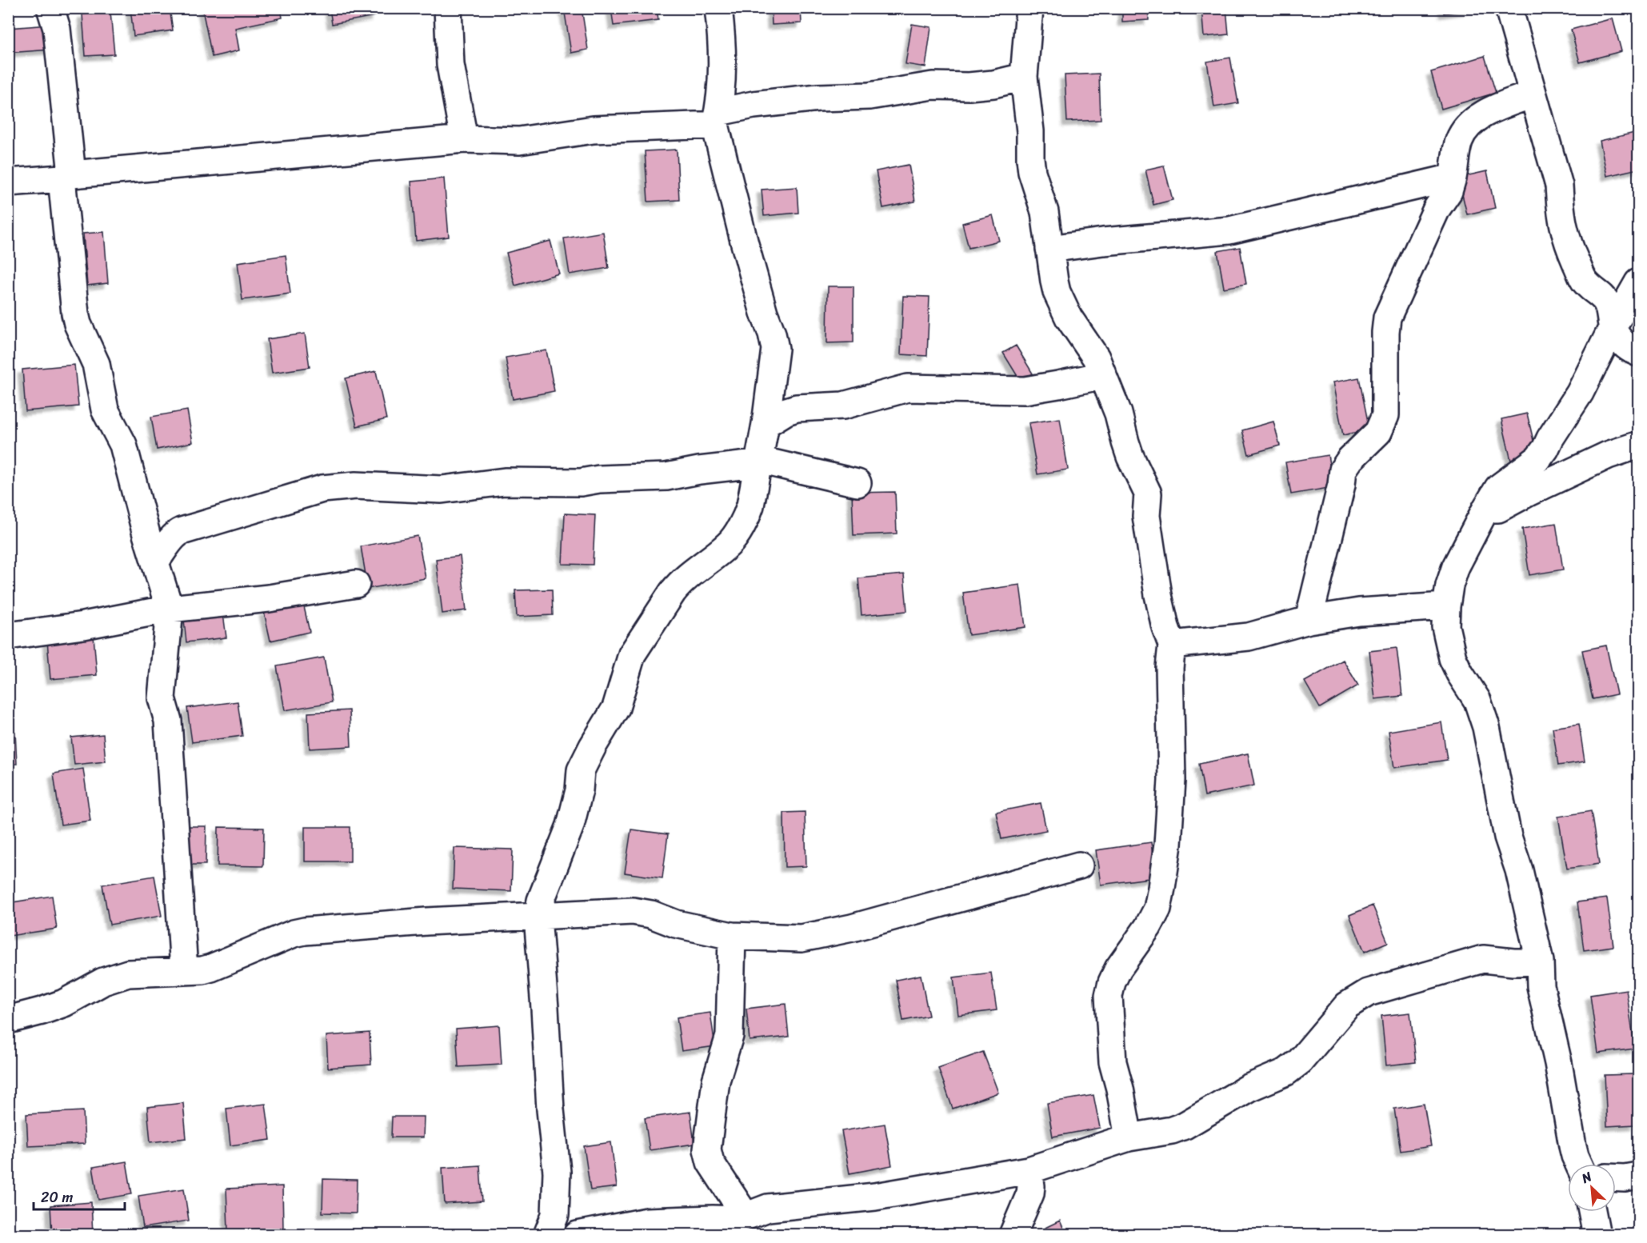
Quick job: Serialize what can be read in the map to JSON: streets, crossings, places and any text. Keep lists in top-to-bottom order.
{
  "scale_bar": "20 m",
  "north": "top left"
}
